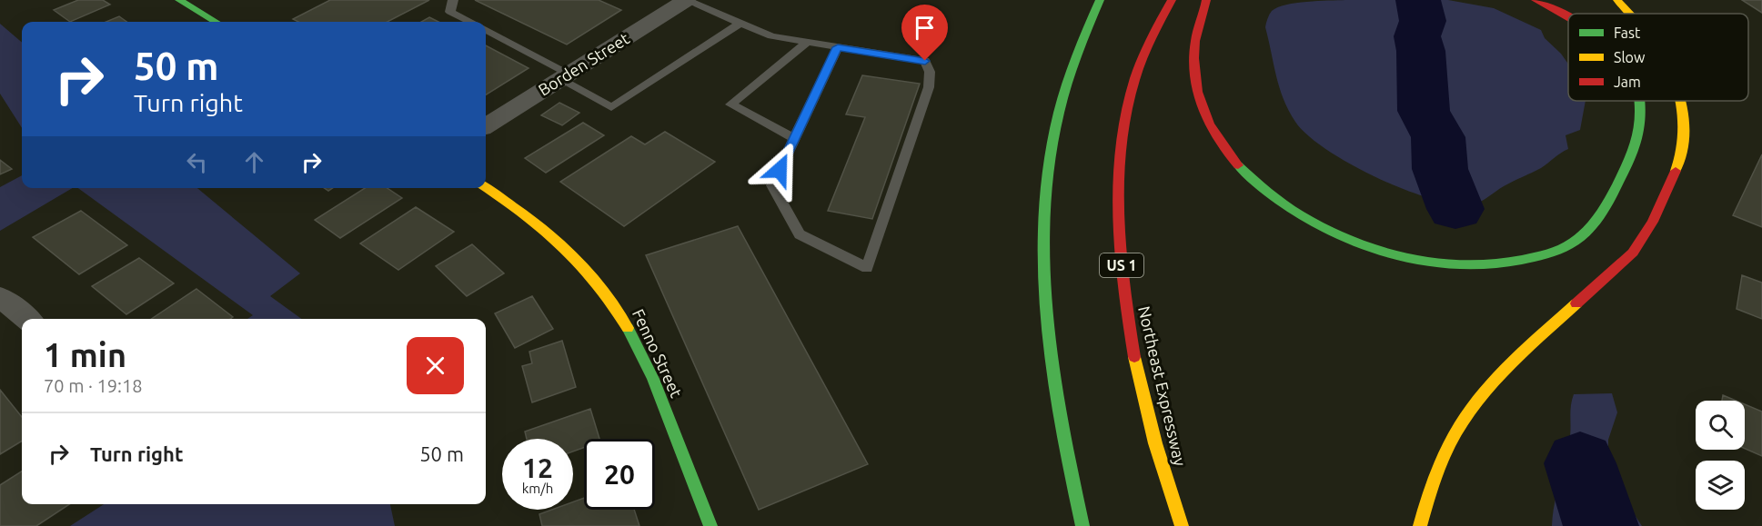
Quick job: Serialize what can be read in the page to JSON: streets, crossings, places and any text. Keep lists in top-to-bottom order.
{
  "streets": {
    "main road": ["US 1", "Fenno Street", "Northeast Expressway"],
    "street": ["Borden Street"]
  },
  "legend": ["Fast", "Slow", "Jam"],
  "page": {
    "turn": ["50 m", "Turn right"],
    "heading": ["1 min", "70 m · 19:18"],
    "list": [
      {
        "name": "Turn right",
        "value": "50 m"
      }
    ],
    "speed": "12 km/h",
    "limit": "20"
  }
}
